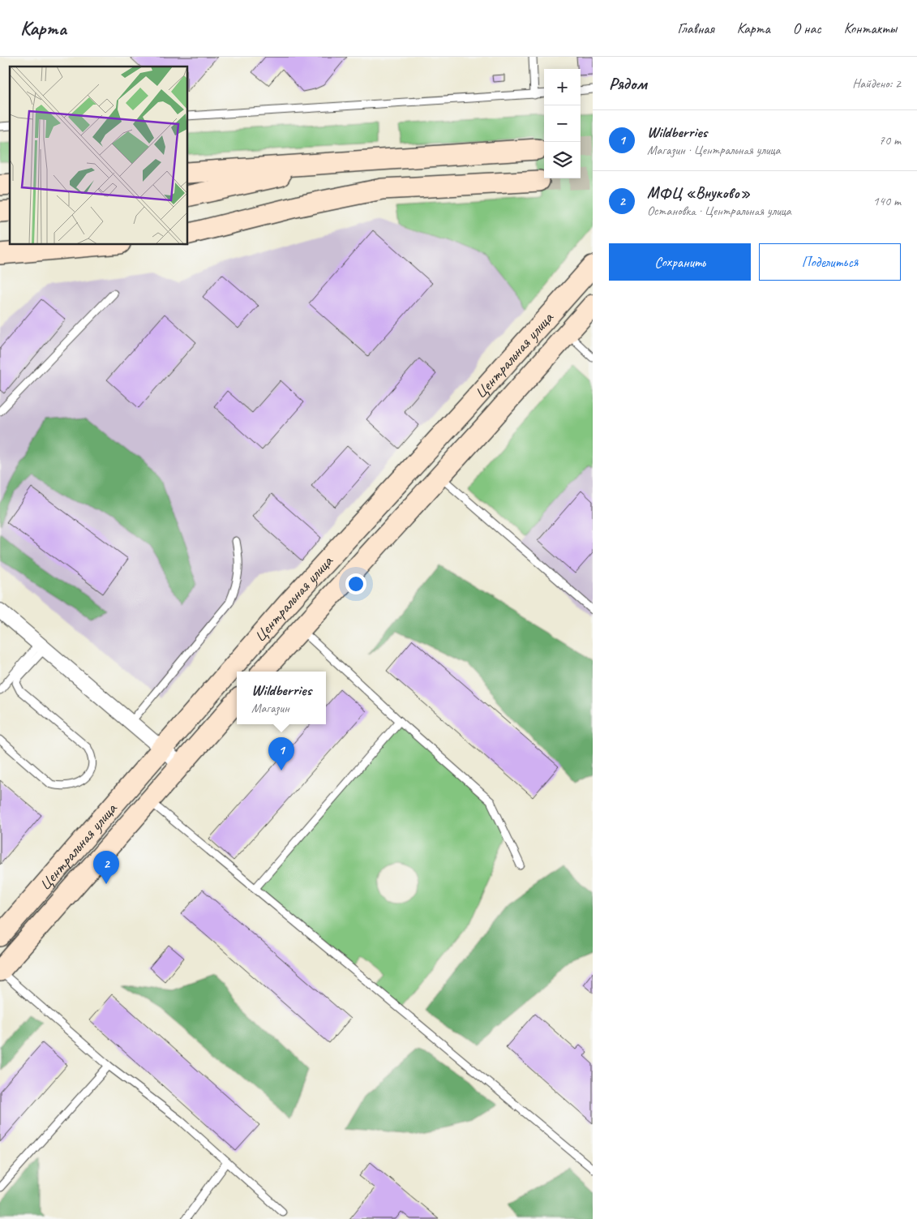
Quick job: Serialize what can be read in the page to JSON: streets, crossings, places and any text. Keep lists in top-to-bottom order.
{
  "streets": {
    "main road": ["Центральная улица"]
  },
  "page": {
    "header": "Карта",
    "nav": [
      "Главная",
      "Карта",
      "О нас",
      "Контакты"
    ],
    "heading": ["Рядом", "Найдено: 2"],
    "map_buttons": ["+", "−"],
    "list": [
      {
        "mark": "1",
        "name": "Wildberries",
        "note": "Магазин · Центральная улица",
        "value": "70 m"
      },
      {
        "mark": "2",
        "name": "МФЦ «Внуково»",
        "note": "Остановка · Центральная улица",
        "value": "140 m"
      }
    ],
    "buttons": ["Сохранить", "Поделиться"],
    "popup": ["Wildberries", "Магазин"],
    "pins": ["1", "2"]
  }
}
